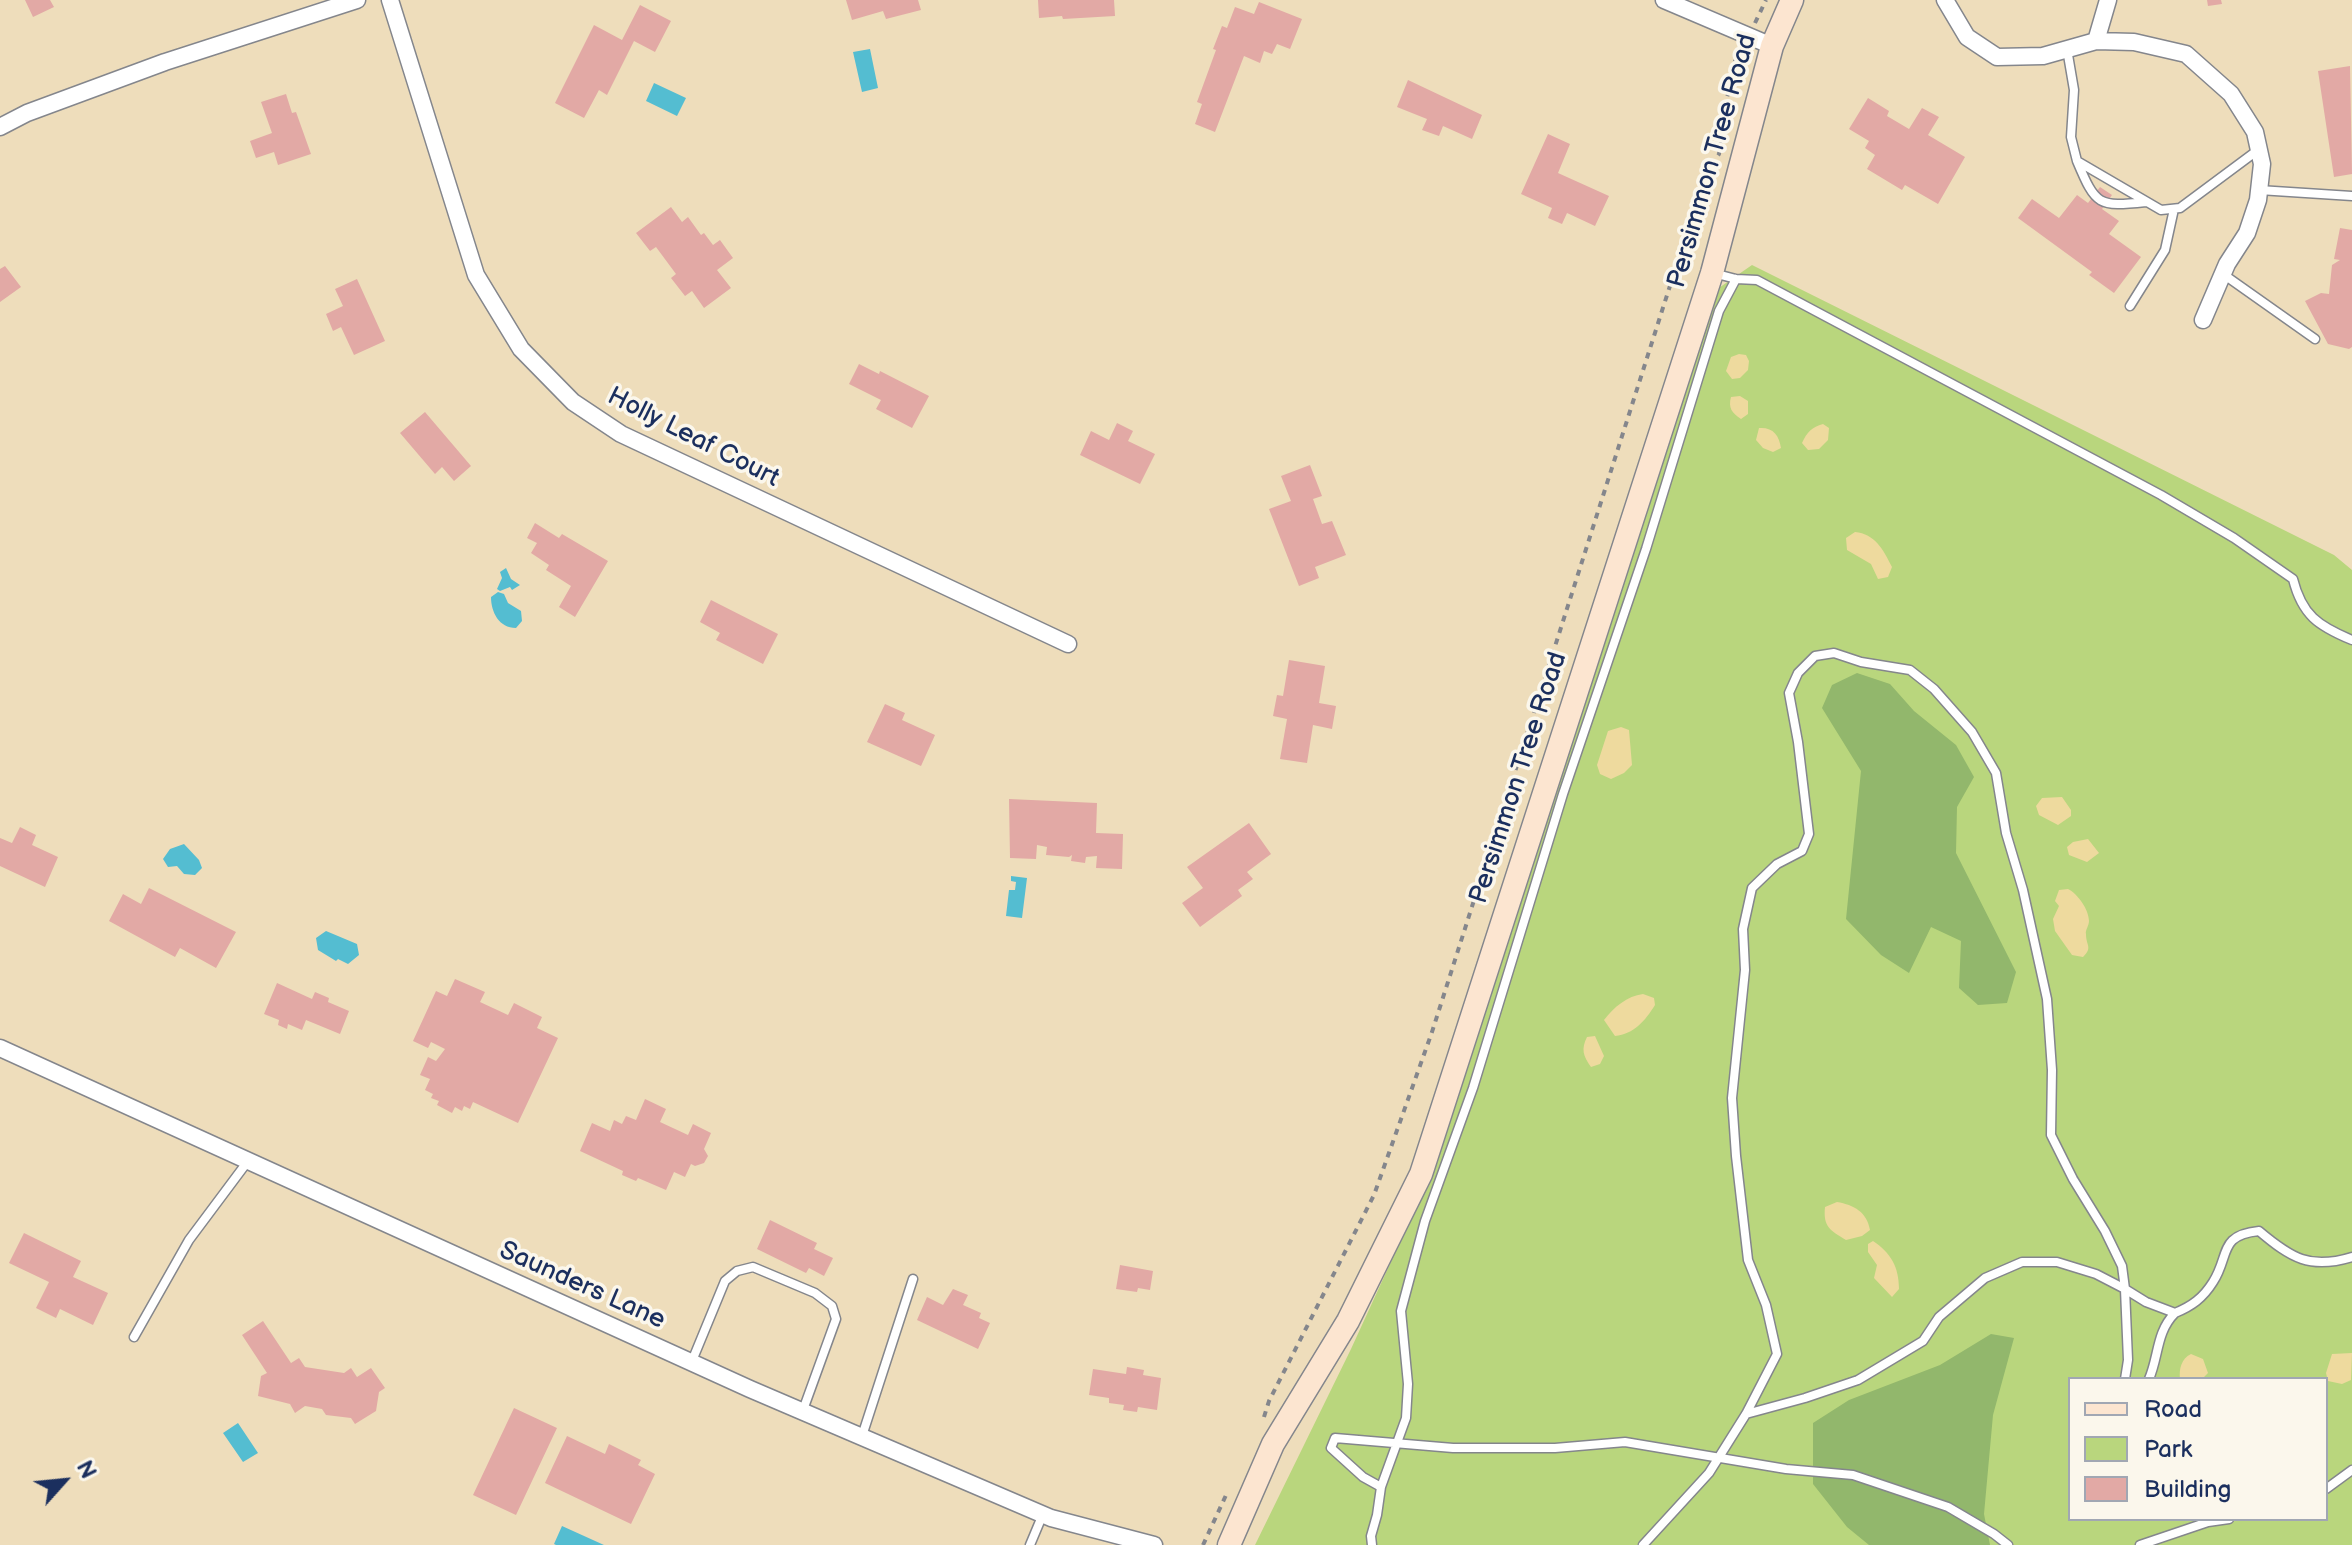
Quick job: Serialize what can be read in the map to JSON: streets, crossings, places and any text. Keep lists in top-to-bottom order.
{
  "streets": {
    "main road": ["Persimmon Tree Road"],
    "street": ["Holly Leaf Court", "Saunders Lane"]
  },
  "legend": ["Road", "Park", "Building"],
  "north": "top right"
}
